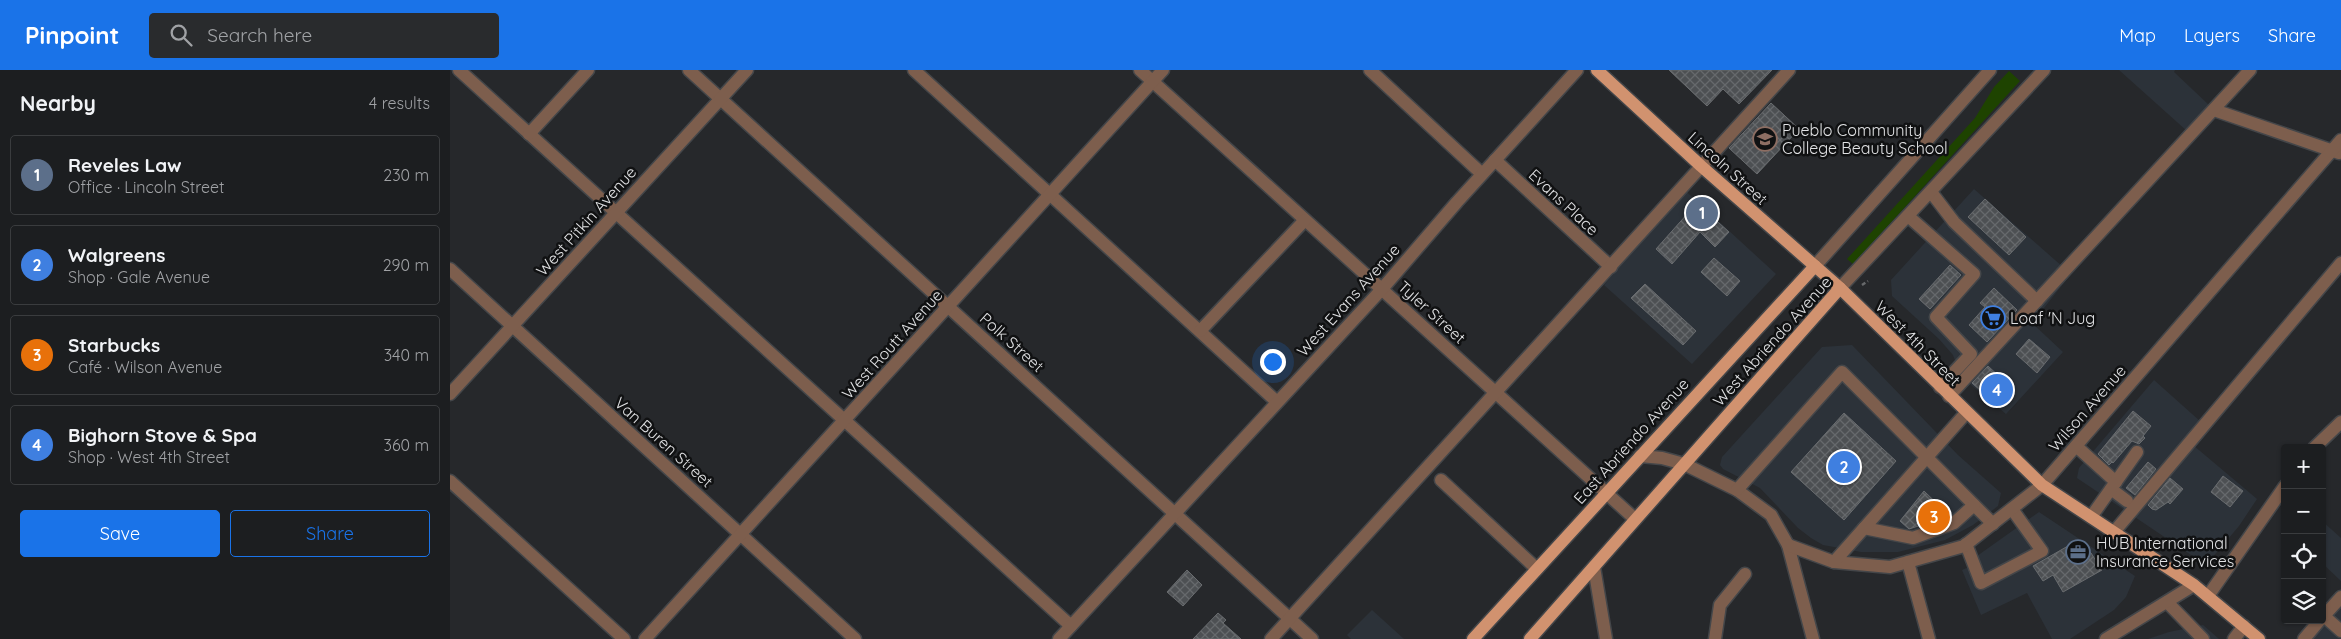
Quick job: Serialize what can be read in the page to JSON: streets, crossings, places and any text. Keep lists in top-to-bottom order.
{
  "streets": {
    "main road": [
      "Lincoln Street",
      "West Abriendo Avenue",
      "West 4th Street",
      "East Abriendo Avenue"
    ],
    "street": [
      "Evans Place",
      "West Pitkin Avenue",
      "West Evans Avenue",
      "Tyler Street",
      "Polk Street",
      "West Routt Avenue",
      "Wilson Avenue",
      "Van Buren Street"
    ]
  },
  "crossings": [
    ["Lincoln Street", "West Abriendo Avenue"],
    ["Lincoln Street", "West 4th Street"],
    ["Lincoln Street", "East Abriendo Avenue"],
    ["Evans Place", "West Evans Avenue"],
    ["West Pitkin Avenue", "Polk Street"],
    ["West Pitkin Avenue", "Van Buren Street"],
    ["West Evans Avenue", "Tyler Street"],
    ["West Evans Avenue", "Polk Street"],
    ["Tyler Street", "West Abriendo Avenue"],
    ["Tyler Street", "West Routt Avenue"],
    ["Tyler Street", "East Abriendo Avenue"],
    ["West Abriendo Avenue", "West 4th Street"],
    ["West Abriendo Avenue", "East Abriendo Avenue"],
    ["Polk Street", "West Routt Avenue"],
    ["West 4th Street", "Wilson Avenue"],
    ["West Routt Avenue", "Van Buren Street"]
  ],
  "places": {
    "school or university": ["Pueblo Community College Beauty School"],
    "supermarket": ["Loaf 'N Jug"],
    "office": ["HUB International Insurance Services"]
  },
  "page": {
    "header": "Pinpoint",
    "search": "Search here",
    "nav": ["Map", "Layers", "Share"],
    "heading": ["Nearby", "4 results"],
    "list": [
      {
        "mark": "1",
        "name": "Reveles Law",
        "note": "Office · Lincoln Street",
        "value": "230 m"
      },
      {
        "mark": "2",
        "name": "Walgreens",
        "note": "Shop · Gale Avenue",
        "value": "290 m"
      },
      {
        "mark": "3",
        "name": "Starbucks",
        "note": "Café · Wilson Avenue",
        "value": "340 m"
      },
      {
        "mark": "4",
        "name": "Bighorn Stove & Spa",
        "note": "Shop · West 4th Street",
        "value": "360 m"
      }
    ],
    "pins": [
      "1",
      "4",
      "2",
      "3"
    ],
    "map_buttons": ["+", "−"],
    "buttons": ["Save", "Share"]
  }
}
